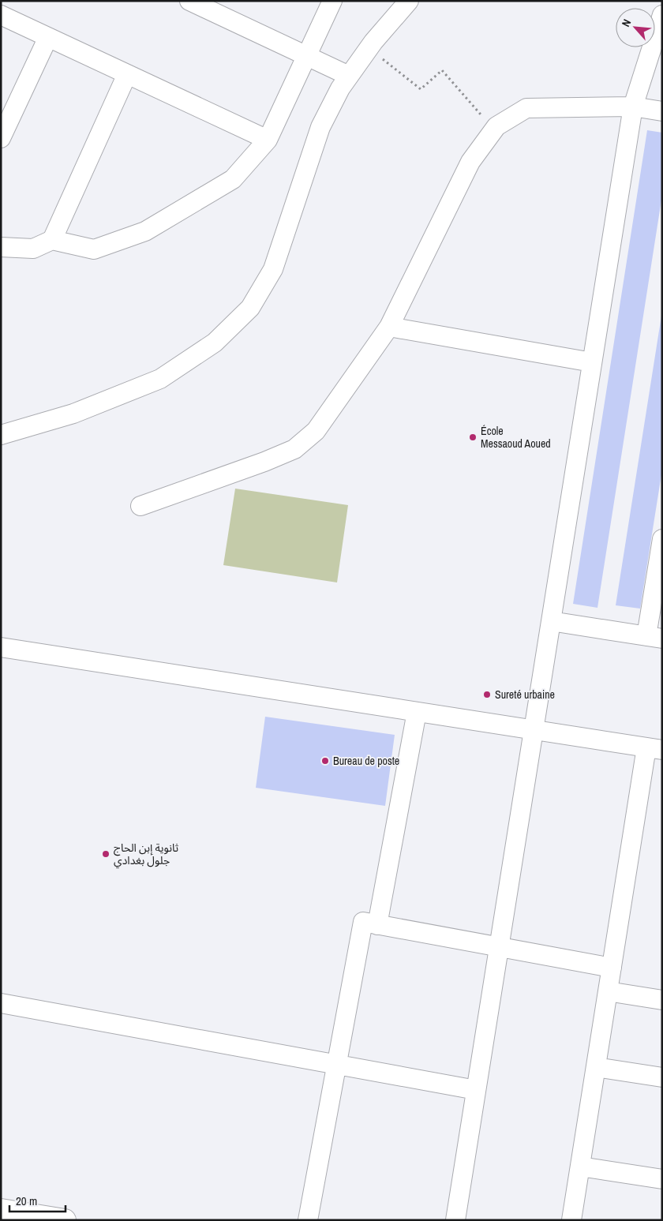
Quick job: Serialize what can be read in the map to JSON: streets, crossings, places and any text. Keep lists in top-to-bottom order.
{
  "places": [
    "École Messaoud Aoued",
    "Sureté urbaine",
    "Bureau de poste",
    "ثانوية إبن الحاج جلول بغدادي"
  ],
  "scale_bar": "20 m",
  "north": "top left"
}
